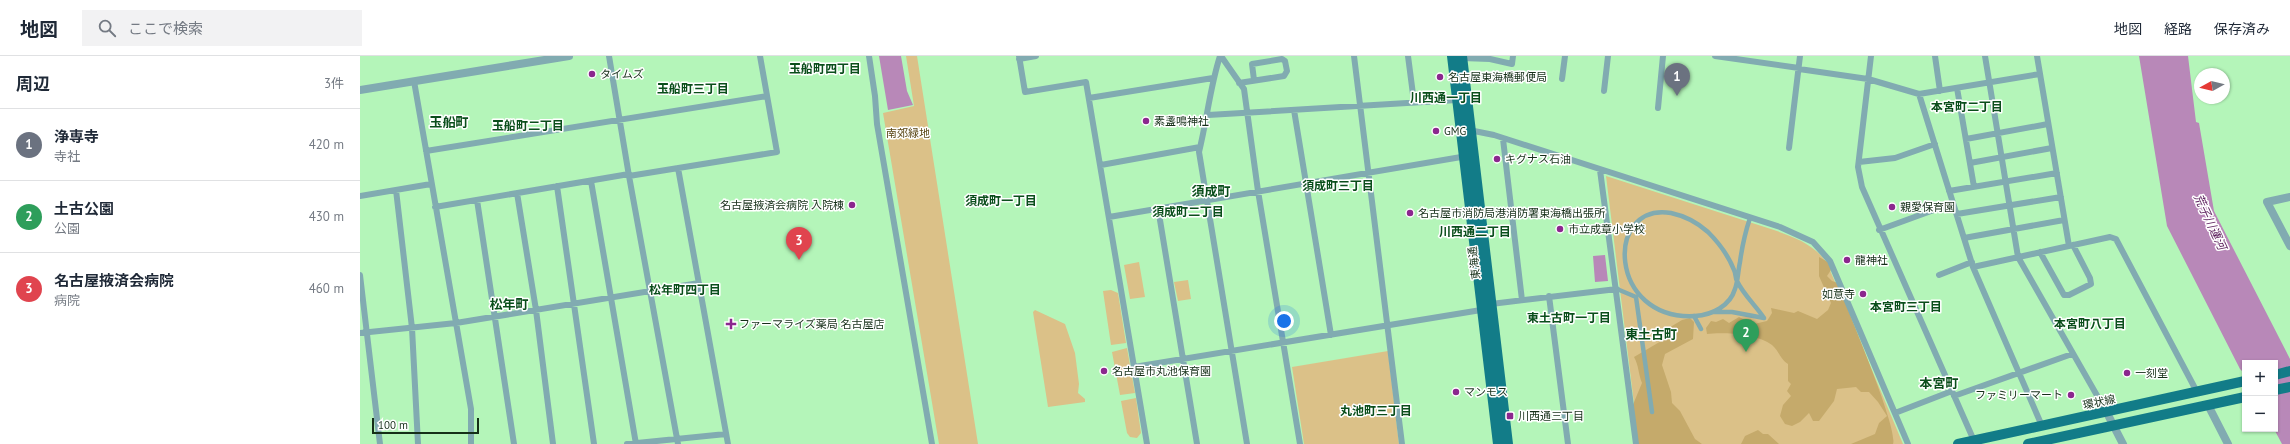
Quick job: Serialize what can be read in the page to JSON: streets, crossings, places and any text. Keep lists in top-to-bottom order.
{
  "streets": {
    "main road": ["東海通", "環状線"]
  },
  "districts": [
    "玉船町四丁目",
    "玉船町三丁目",
    "川西通一丁目",
    "本宮町二丁目",
    "玉船町",
    "玉船町二丁目",
    "須成町三丁目",
    "須成町",
    "須成町一丁目",
    "須成町二丁目",
    "川西通二丁目",
    "松年町四丁目",
    "松年町",
    "本宮町三丁目",
    "東土古町一丁目",
    "本宮町八丁目",
    "東土古町",
    "本宮町",
    "丸池町三丁目"
  ],
  "water": ["荒子川運河"],
  "parks": ["南郊緑地"],
  "places": {
    "other": [
      "タイムズ",
      "名古屋東海橋郵便局",
      "素盞鳴神社",
      "GMG",
      "キグナス石油",
      "名古屋掖済会病院 入院棟",
      "親愛保育園",
      "名古屋市消防局港消防署東海橋出張所",
      "市立成章小学校",
      "龍神社",
      "如意寺",
      "名古屋市丸池保育園",
      "一刻堂",
      "マンモス",
      "ファミリーマート"
    ],
    "health": ["ファーマライズ薬局 名古屋店"],
    "transit": ["川西通三丁目"]
  },
  "scale_bar": "100 m",
  "north": "left",
  "page": {
    "header": "地図",
    "search": "ここで検索",
    "nav": ["地図", "経路", "保存済み"],
    "heading": ["周辺", "3件"],
    "pins": ["1", "3", "2"],
    "list": [
      {
        "mark": "1",
        "name": "浄専寺",
        "note": "寺社",
        "value": "420 m"
      },
      {
        "mark": "2",
        "name": "土古公園",
        "note": "公園",
        "value": "430 m"
      },
      {
        "mark": "3",
        "name": "名古屋掖済会病院",
        "note": "病院",
        "value": "460 m"
      }
    ],
    "map_buttons": ["+", "−"],
    "scale": "100 m"
  }
}
